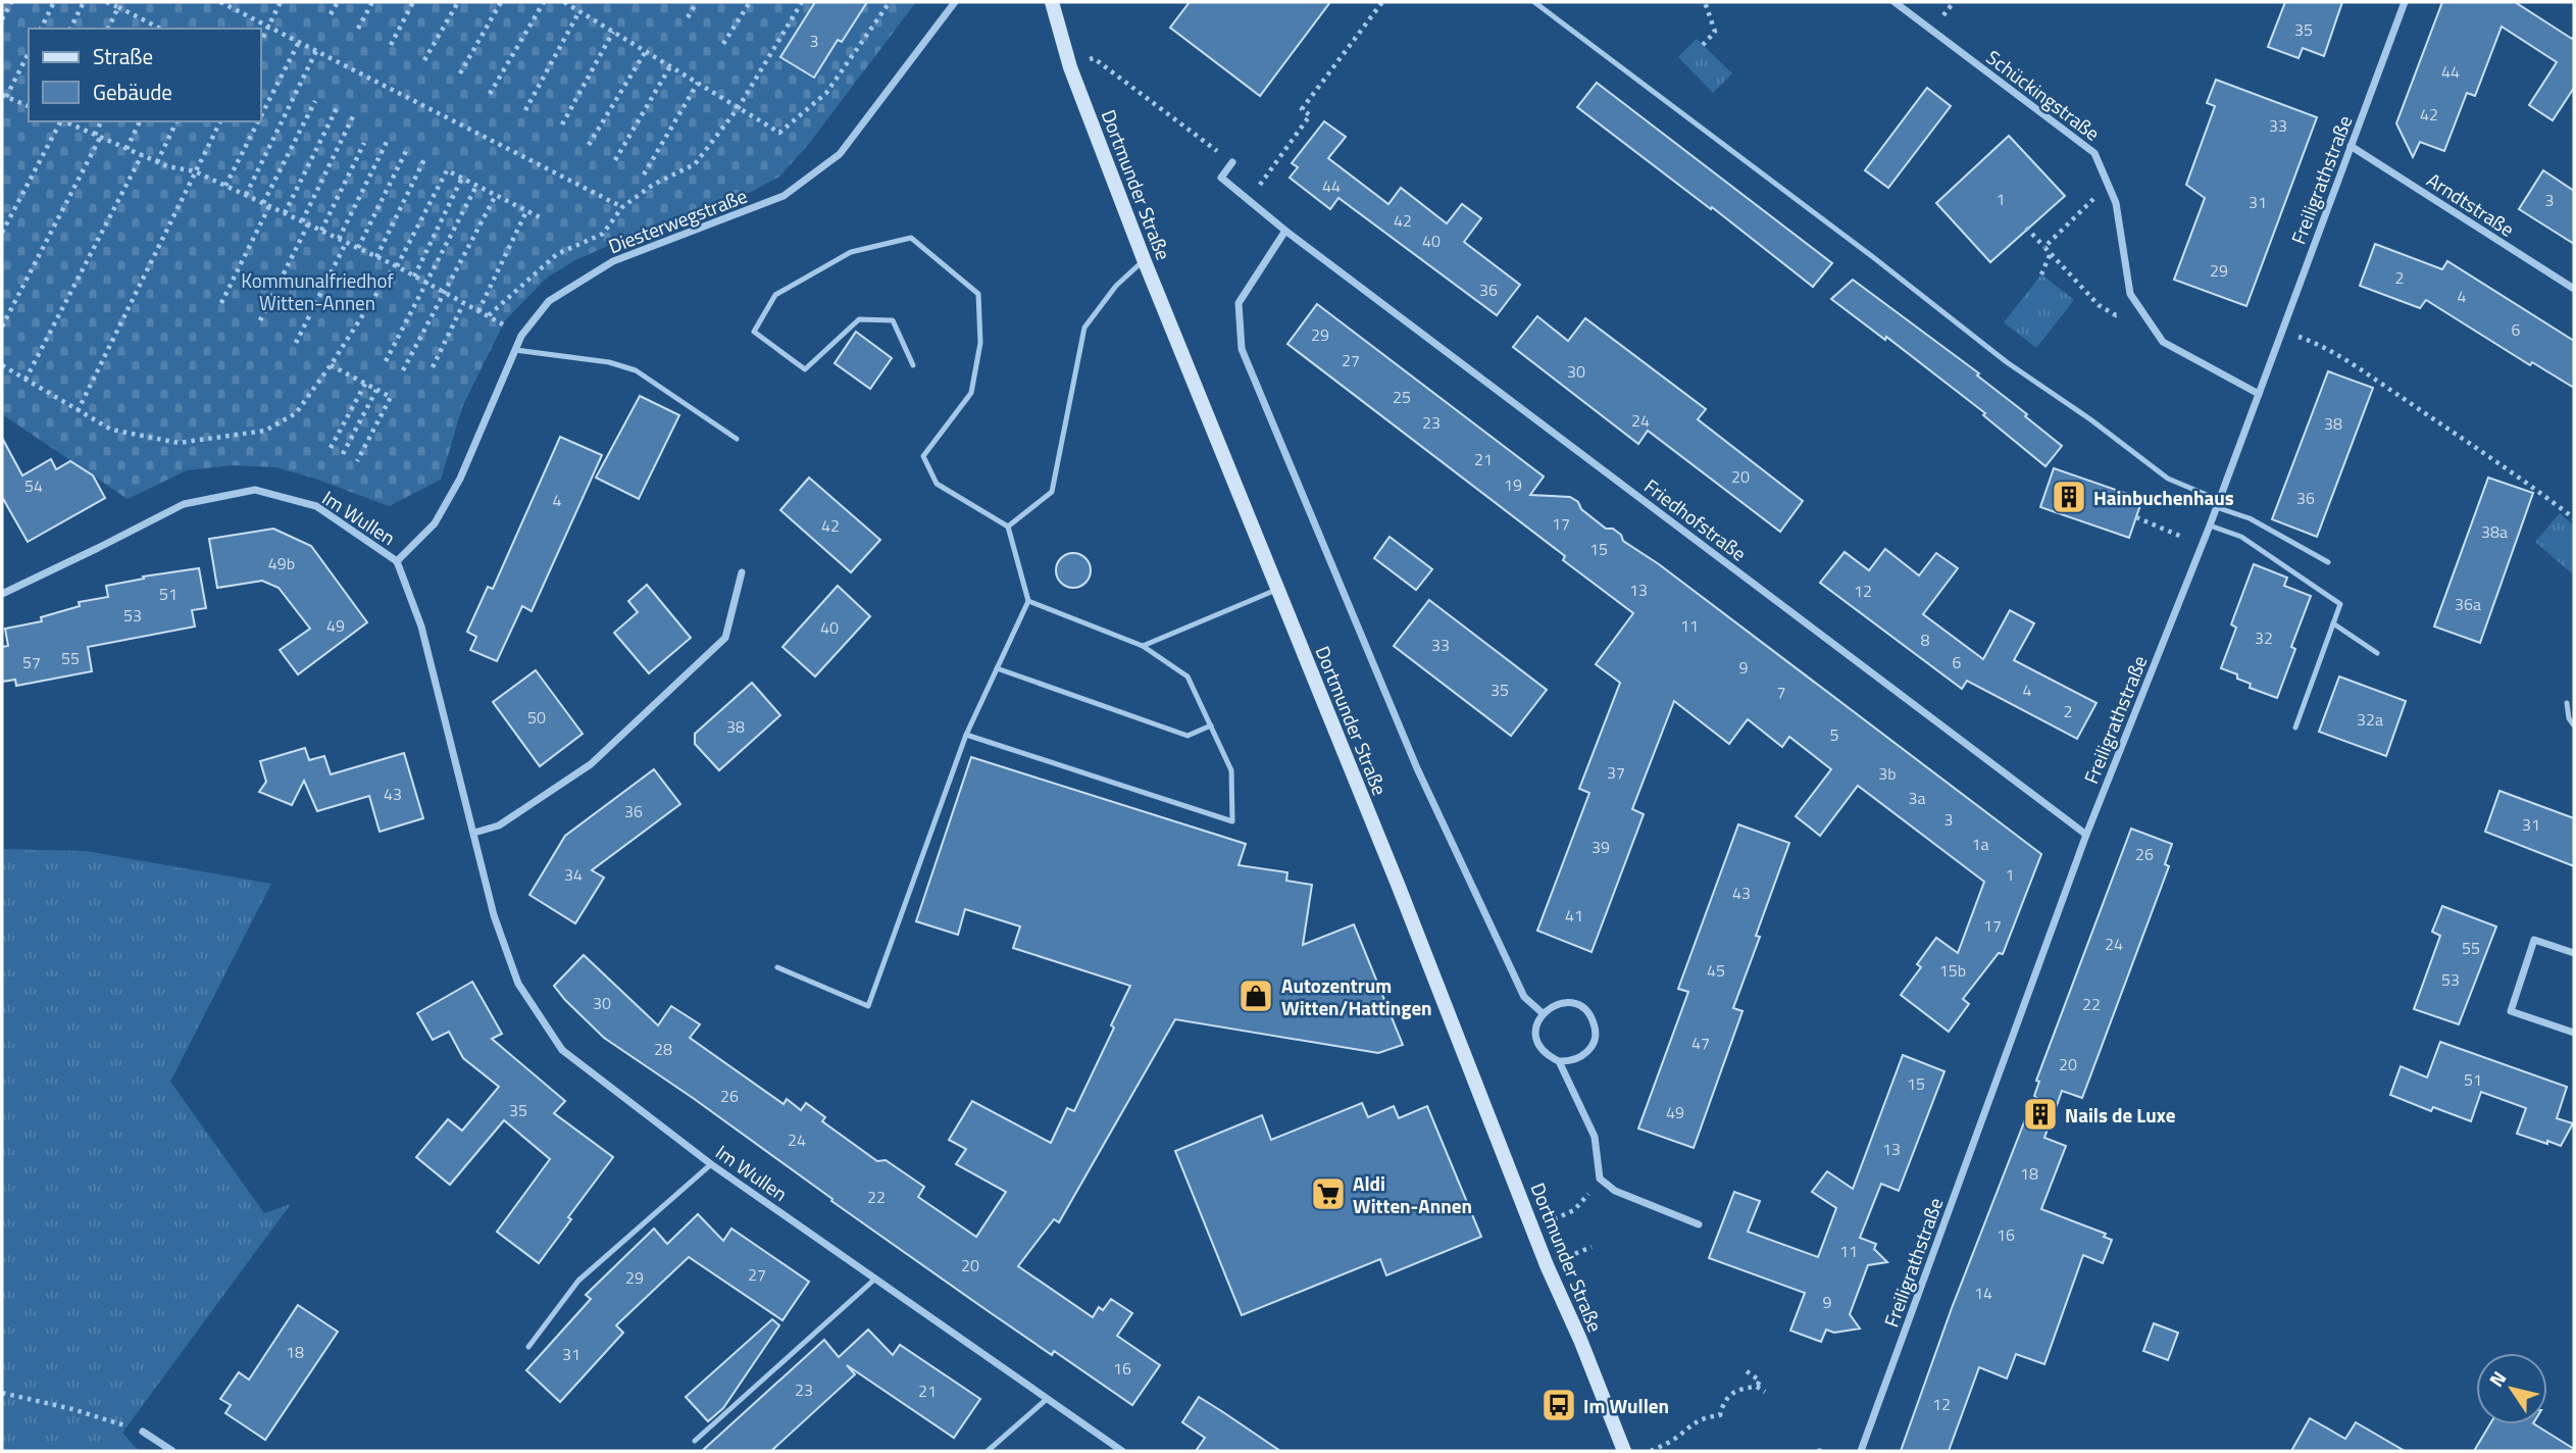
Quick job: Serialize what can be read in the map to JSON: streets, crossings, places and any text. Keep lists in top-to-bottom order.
{
  "streets": {
    "main road": ["Dortmunder Straße"],
    "street": [
      "Schückingstraße",
      "Freiligrathstraße",
      "Arndtstraße",
      "Diesterwegstraße",
      "Im Wullen",
      "Friedhofstraße"
    ]
  },
  "crossings": [
    ["Schückingstraße", "Freiligrathstraße"],
    ["Freiligrathstraße", "Arndtstraße"],
    ["Freiligrathstraße", "Friedhofstraße"],
    ["Diesterwegstraße", "Im Wullen"]
  ],
  "parks": ["Kommunalfriedhof Witten-Annen"],
  "places": {
    "building": ["Hainbuchenhaus", "Nails de Luxe"],
    "shop": ["Autozentrum Witten/Hattingen"],
    "supermarket": ["Aldi Witten-Annen"],
    "bus stop": ["Im Wullen"]
  },
  "house_numbers": [
    "35",
    "3",
    "44",
    "42",
    "33",
    "44",
    "1",
    "3",
    "31",
    "42",
    "40",
    "29",
    "2",
    "36",
    "4",
    "6",
    "29",
    "27",
    "30",
    "25",
    "24",
    "23",
    "38",
    "21",
    "20",
    "19",
    "54",
    "36",
    "4",
    "17",
    "42",
    "38a",
    "15",
    "49b",
    "13",
    "12",
    "51",
    "36a",
    "53",
    "49",
    "11",
    "40",
    "32",
    "8",
    "33",
    "55",
    "57",
    "6",
    "9",
    "35",
    "4",
    "7",
    "2",
    "50",
    "32a",
    "38",
    "5",
    "37",
    "3b",
    "43",
    "3a",
    "36",
    "3",
    "31",
    "1a",
    "39",
    "26",
    "34",
    "1",
    "43",
    "41",
    "17",
    "24",
    "55",
    "45",
    "15b",
    "53",
    "30",
    "22",
    "47",
    "28",
    "20",
    "51",
    "15",
    "26",
    "35",
    "49",
    "24",
    "13",
    "18",
    "22",
    "16",
    "11",
    "20",
    "27",
    "29",
    "14",
    "9",
    "18",
    "31",
    "16",
    "23",
    "21",
    "12"
  ],
  "legend": ["Straße", "Gebäude"],
  "north": "top left"
}
